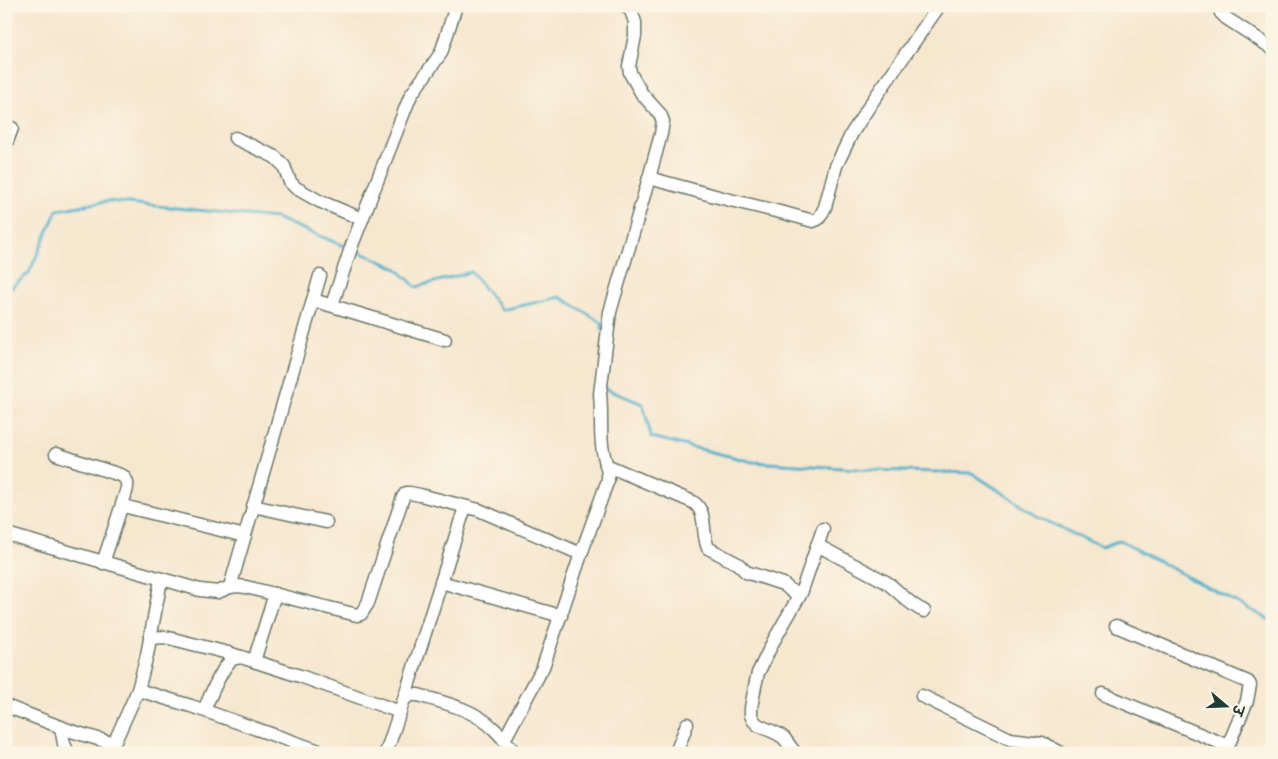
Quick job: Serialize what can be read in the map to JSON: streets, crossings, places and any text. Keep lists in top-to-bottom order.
{
  "north": "right"
}
